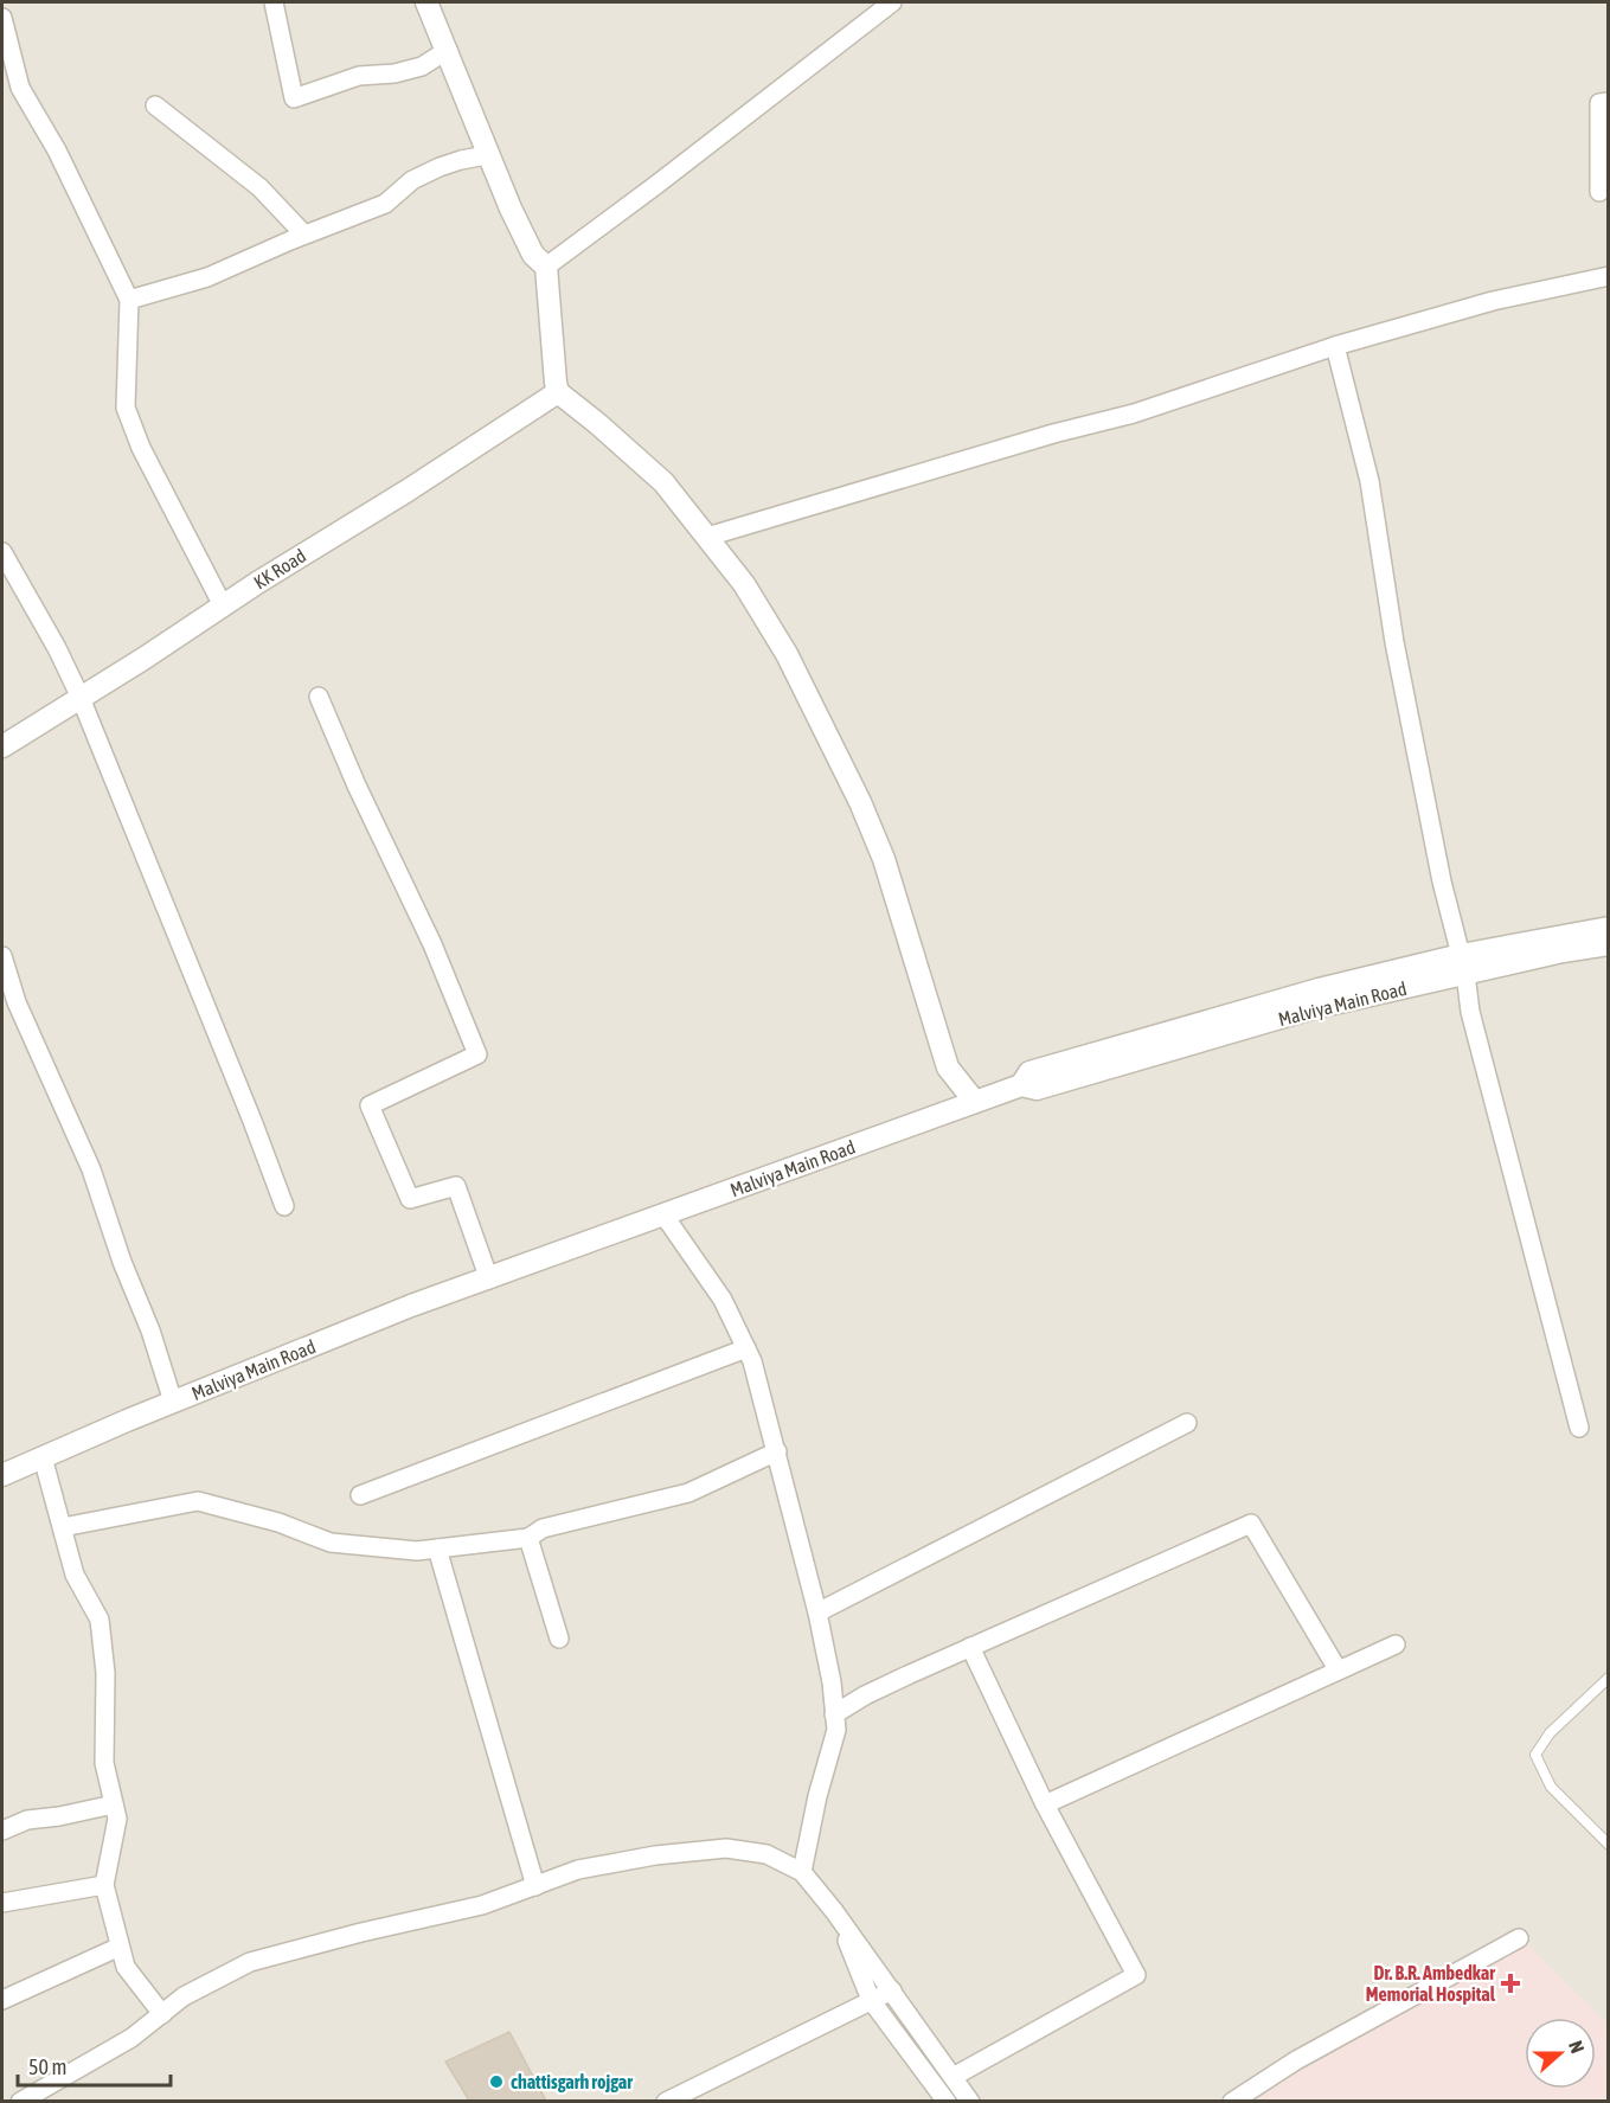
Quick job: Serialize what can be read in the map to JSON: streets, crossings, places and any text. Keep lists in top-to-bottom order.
{
  "streets": {
    "street": ["KK Road", "Malviya Main Road"]
  },
  "places": {
    "health": ["Dr. B.R. Ambedkar Memorial Hospital"],
    "other": ["chattisgarh rojgar"]
  },
  "scale_bar": "50 m",
  "north": "right"
}
